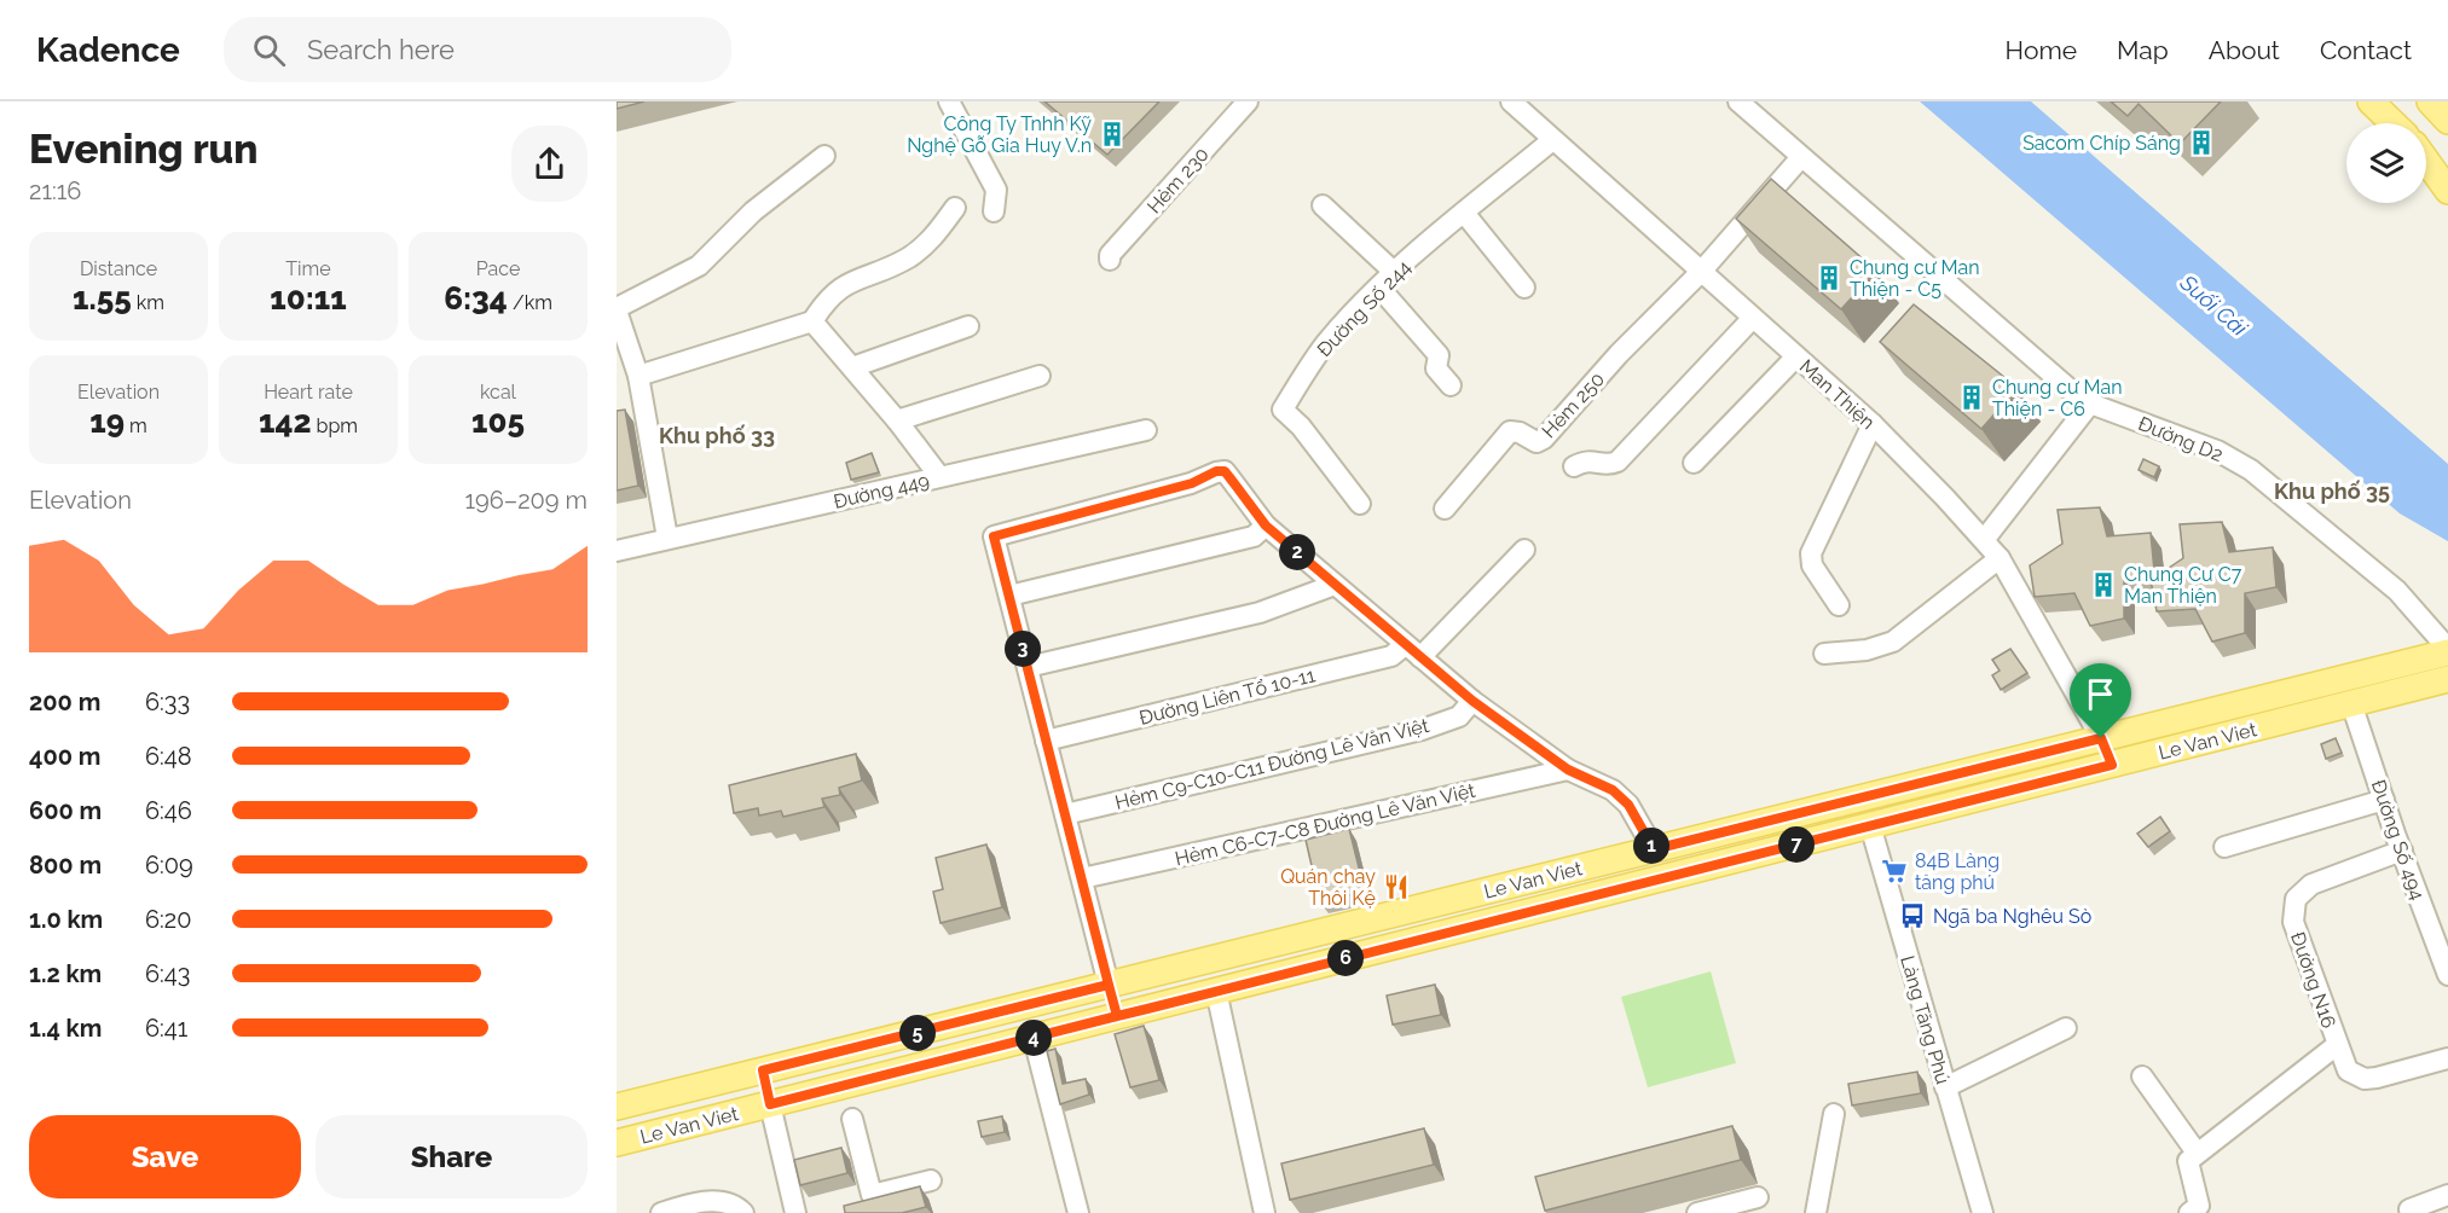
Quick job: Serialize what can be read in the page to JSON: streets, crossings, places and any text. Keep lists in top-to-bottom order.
{
  "streets": {
    "main road": ["Le Van Viet"],
    "street": [
      "Hẻm 230",
      "Đường Số 244",
      "Man Thiện",
      "Hẻm 250",
      "Đường D2",
      "Đường 449",
      "Đường Liên Tổ 10-11",
      "Hẻm C9-C10-C11 Đường Lê Văn Việt",
      "Hẻm C6-C7-C8 Đường Lê Văn Việt",
      "Đường Số 494",
      "Đường N16",
      "Làng Tăng Phú"
    ]
  },
  "crossings": [
    ["Đường Số 244", "Man Thiện"],
    ["Man Thiện", "Hẻm 250"],
    ["Man Thiện", "Le Van Viet"],
    ["Đường D2", "Le Van Viet"],
    ["Le Van Viet", "Đường Số 494"],
    ["Le Van Viet", "Làng Tăng Phú"],
    ["Đường Số 494", "Đường N16"]
  ],
  "districts": ["Khu phố 33", "Khu phố 35"],
  "water": ["Suối Cái"],
  "places": {
    "building": [
      "Công Ty Tnhh Kỹ Nghệ Gỗ Gia Huy V.n",
      "Sacom Chíp Sáng",
      "Chung cư Man Thiện - C5",
      "Chung cư Man Thiện - C6",
      "Chung Cư C7 Man Thiện"
    ],
    "supermarket": ["84B Làng tăng phú"],
    "restaurant": ["Quán chay Thôi Kệ"],
    "bus stop": ["Ngã ba Nghêu Sò"]
  },
  "page": {
    "header": "Kadence",
    "search": "Search here",
    "nav": [
      "Home",
      "Map",
      "About",
      "Contact"
    ],
    "heading": ["Evening run", "21:16"],
    "stats": [
      ["Distance", "1.55 km"],
      ["Time", "10:11"],
      ["Pace", "6:34 /km"],
      ["Elevation", "19 m"],
      ["Heart rate", "142 bpm"],
      ["kcal", "105"]
    ],
    "chart": ["Elevation", "196–209 m"],
    "pins": [
      "2",
      "3",
      "7",
      "1",
      "6",
      "5",
      "4"
    ],
    "list": [
      {
        "name": "200 m",
        "note": "6:33"
      },
      {
        "name": "400 m",
        "note": "6:48"
      },
      {
        "name": "600 m",
        "note": "6:46"
      },
      {
        "name": "800 m",
        "note": "6:09"
      },
      {
        "name": "1.0 km",
        "note": "6:20"
      },
      {
        "name": "1.2 km",
        "note": "6:43"
      },
      {
        "name": "1.4 km",
        "note": "6:41"
      }
    ],
    "buttons": ["Save", "Share"]
  }
}
